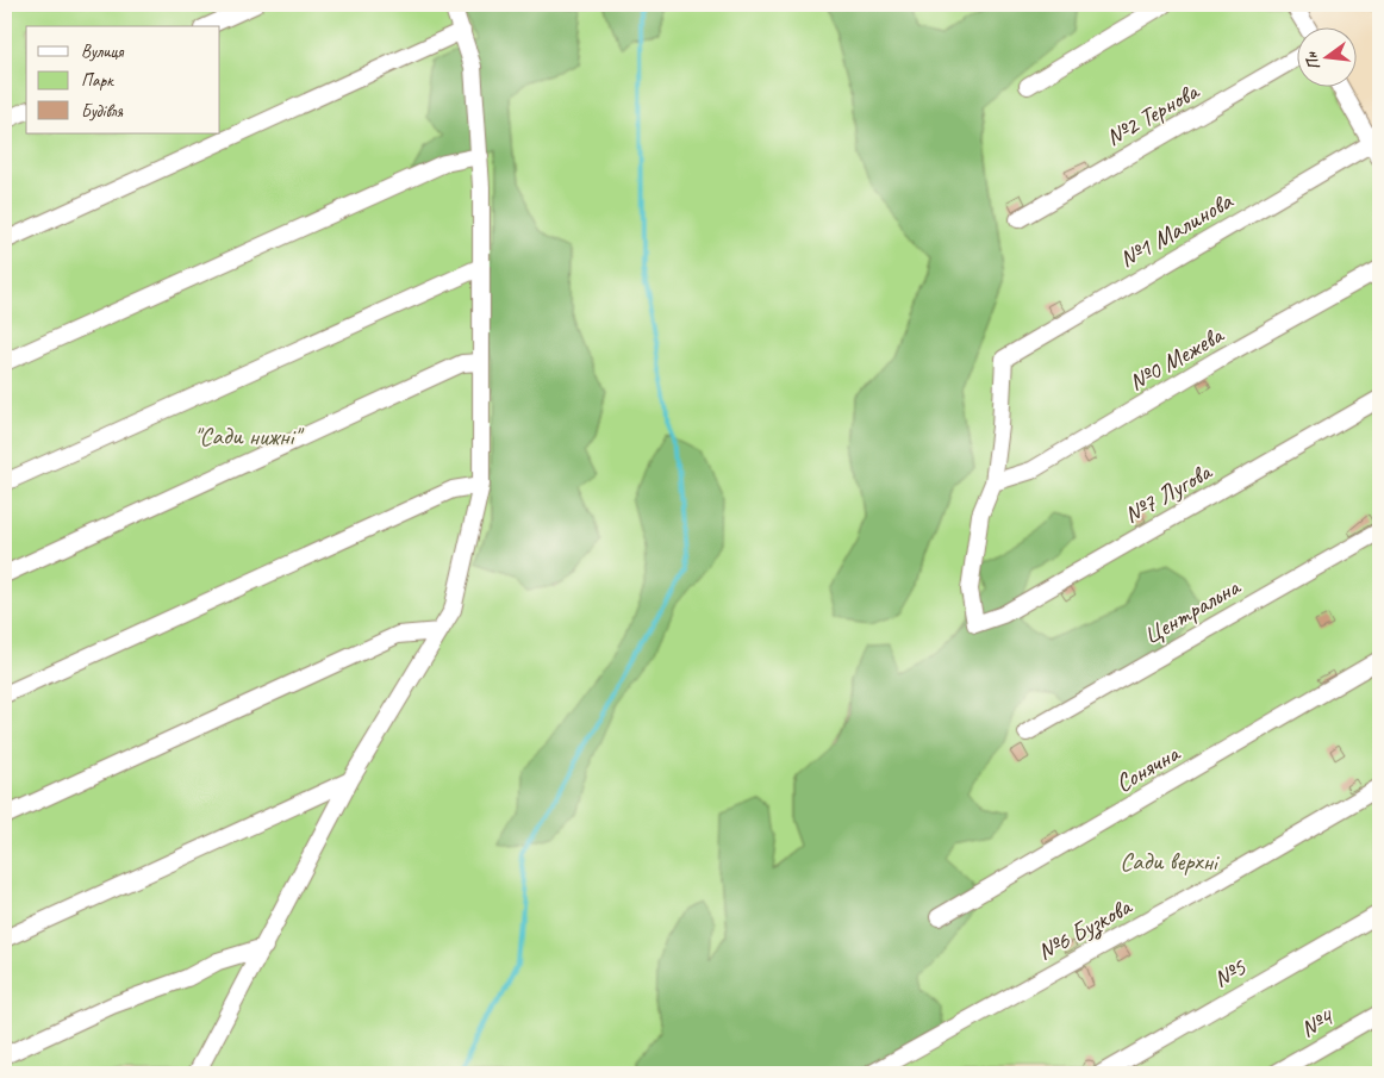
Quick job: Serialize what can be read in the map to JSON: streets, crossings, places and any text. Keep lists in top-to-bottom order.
{
  "streets": {
    "street": [
      "№2 Тернова",
      "№1 Малинова",
      "№0 Межева",
      "№7 Лугова",
      "Центральна",
      "Сонячна",
      "№6 Бузкова",
      "№5",
      "№4"
    ]
  },
  "crossings": [
    ["№1 Малинова", "№0 Межева"],
    ["№1 Малинова", "№7 Лугова"],
    ["№0 Межева", "№7 Лугова"]
  ],
  "parks": ["\"Сади нижні\"", "Сади верхні"],
  "legend": ["Вулиця", "Парк", "Будівля"],
  "north": "left"
}
